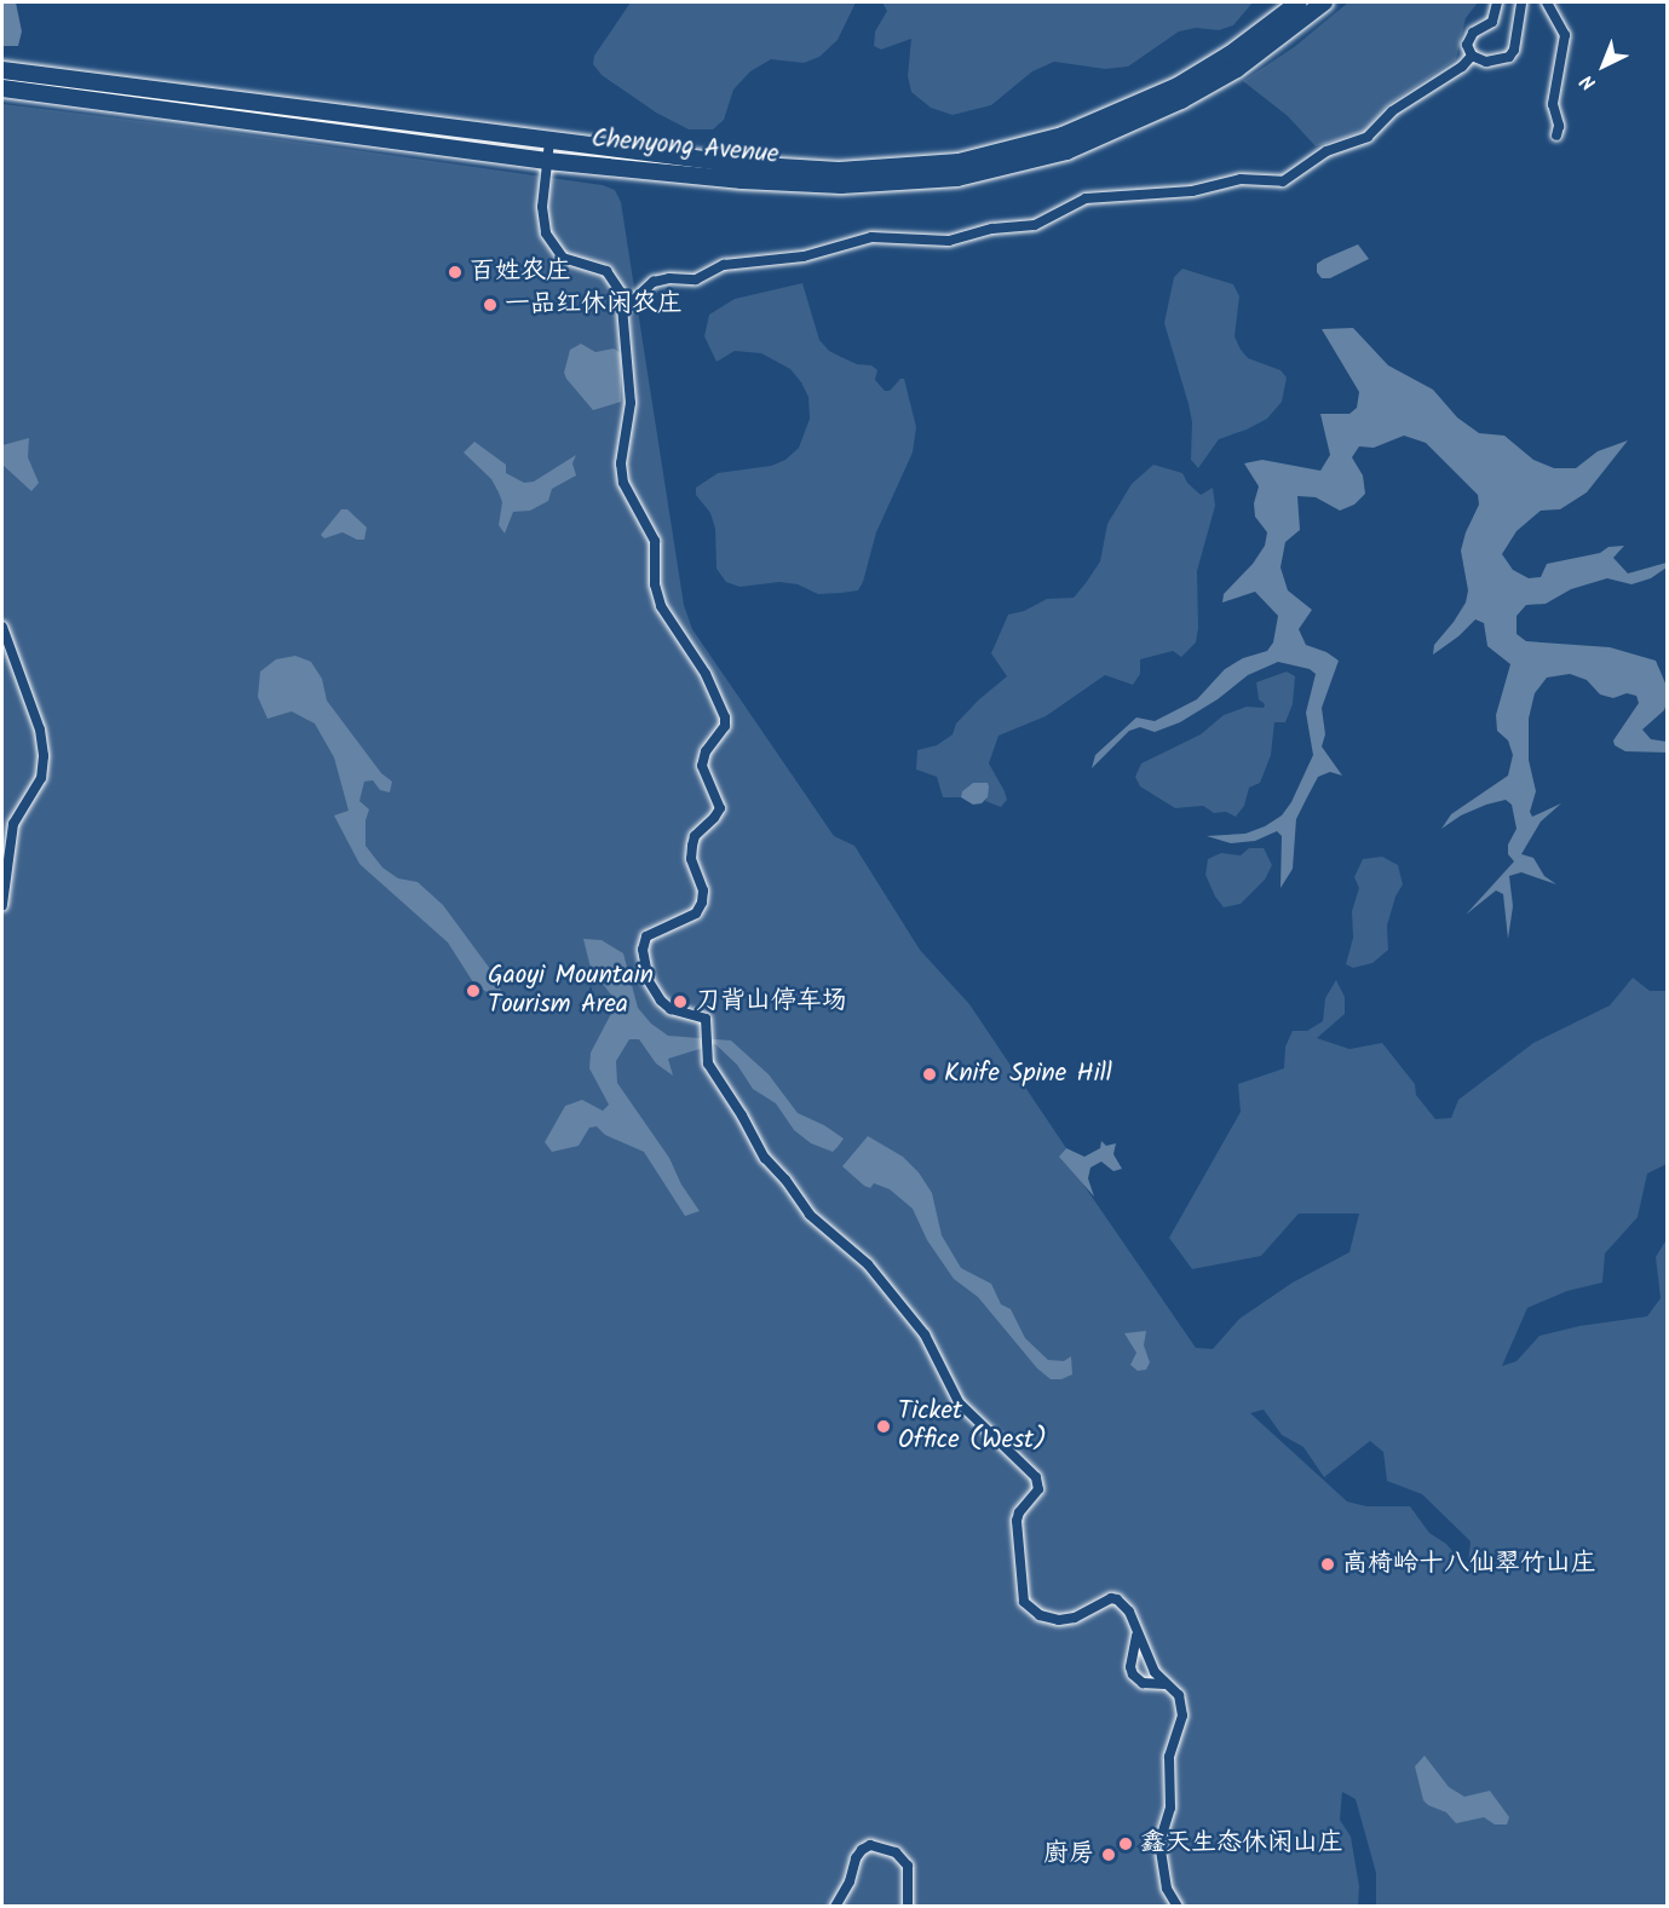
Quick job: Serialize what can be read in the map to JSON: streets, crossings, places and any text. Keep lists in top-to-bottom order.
{
  "streets": {
    "highway": ["Chenyong Avenue"]
  },
  "places": [
    "百姓农庄",
    "一品红休闲农庄",
    "Gaoyi Mountain Tourism Area",
    "刀背山停车场",
    "Knife Spine Hill",
    "Ticket Office (West)",
    "高椅岭十八仙翠竹山庄",
    "鑫天生态休闲山庄",
    "廚房"
  ],
  "north": "bottom left"
}
